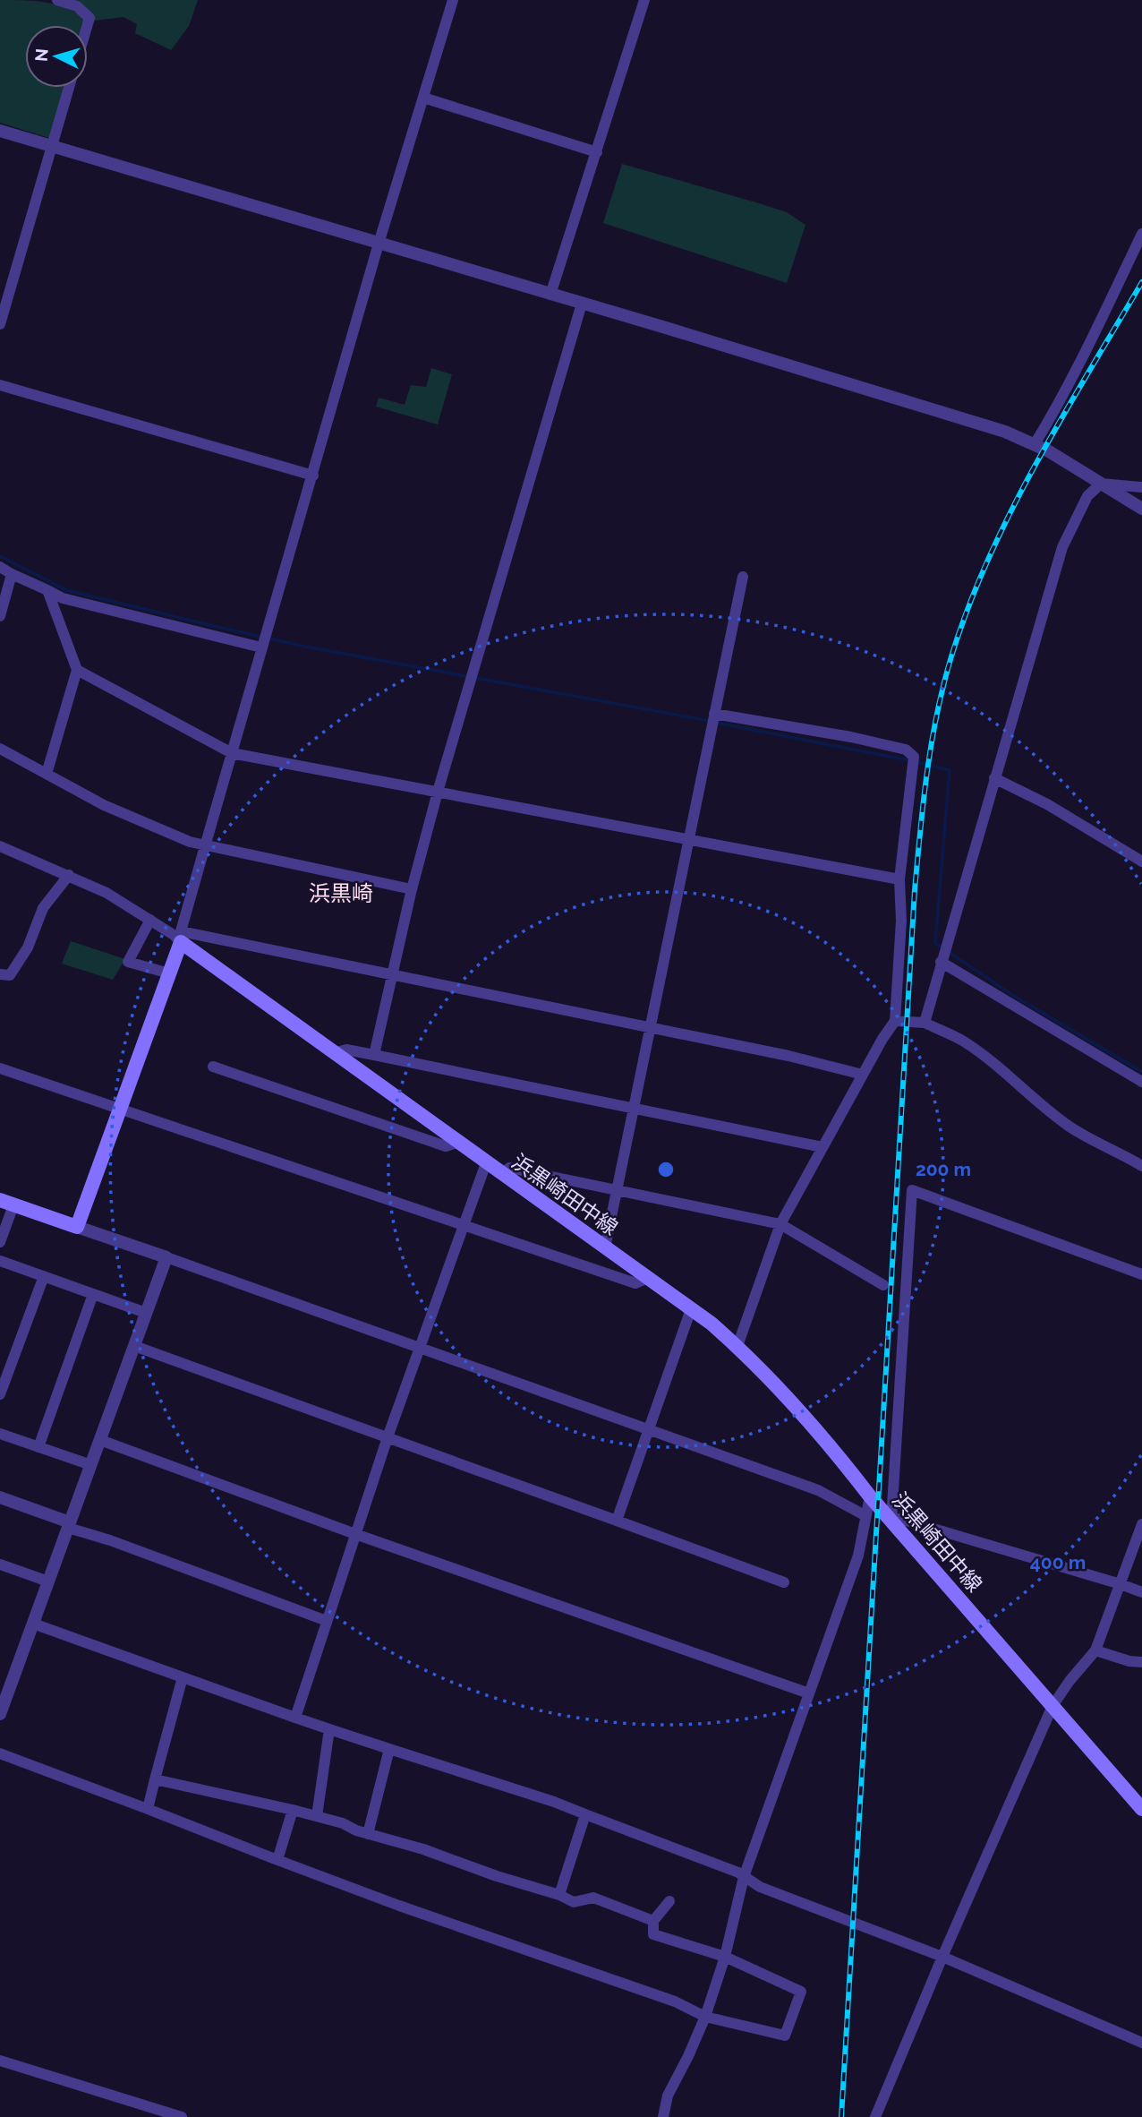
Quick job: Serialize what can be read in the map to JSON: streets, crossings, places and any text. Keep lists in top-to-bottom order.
{
  "streets": {
    "main road": ["浜黒崎田中線"]
  },
  "districts": ["浜黒崎"],
  "north": "left",
  "rings": ["200 m", "400 m"]
}
